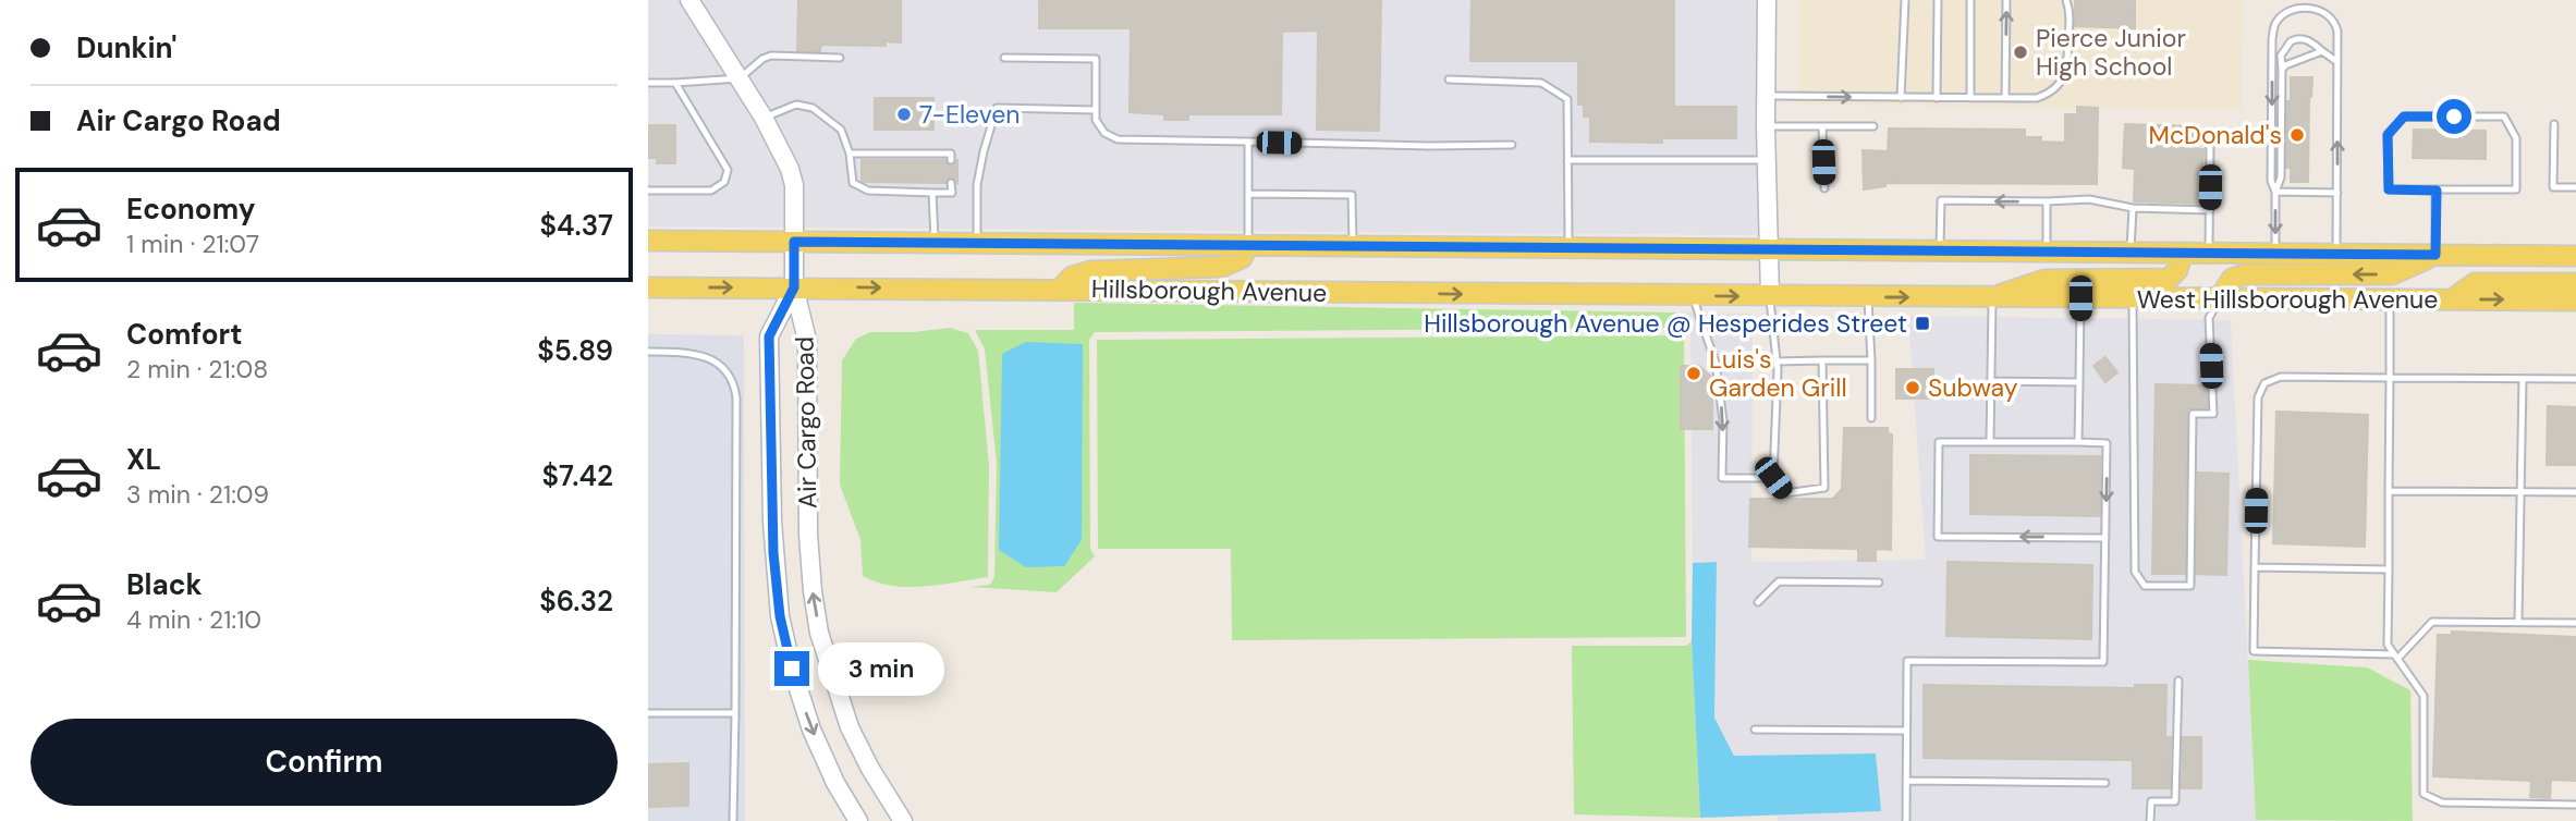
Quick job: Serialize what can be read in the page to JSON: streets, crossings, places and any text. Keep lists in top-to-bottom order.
{
  "streets": {
    "main road": ["Hillsborough Avenue", "West Hillsborough Avenue"],
    "street": ["Air Cargo Road"]
  },
  "crossings": [
    ["Hillsborough Avenue", "West Hillsborough Avenue"],
    ["Hillsborough Avenue", "Air Cargo Road"]
  ],
  "places": {
    "other": [
      "Pierce Junior High School",
      "7-Eleven",
      "McDonald's",
      "Luis's Garden Grill",
      "Subway"
    ],
    "transit": ["Hillsborough Avenue @ Hesperides Street"]
  },
  "page": {
    "banner": ["Dunkin'", "Air Cargo Road"],
    "list": [
      {
        "name": "Economy",
        "note": "1 min · 21:07",
        "value": "$4.37"
      },
      {
        "name": "Comfort",
        "note": "2 min · 21:08",
        "value": "$5.89"
      },
      {
        "name": "XL",
        "note": "3 min · 21:09",
        "value": "$7.42"
      },
      {
        "name": "Black",
        "note": "4 min · 21:10",
        "value": "$6.32"
      }
    ],
    "bubble": "3 min",
    "buttons": "Confirm"
  }
}
